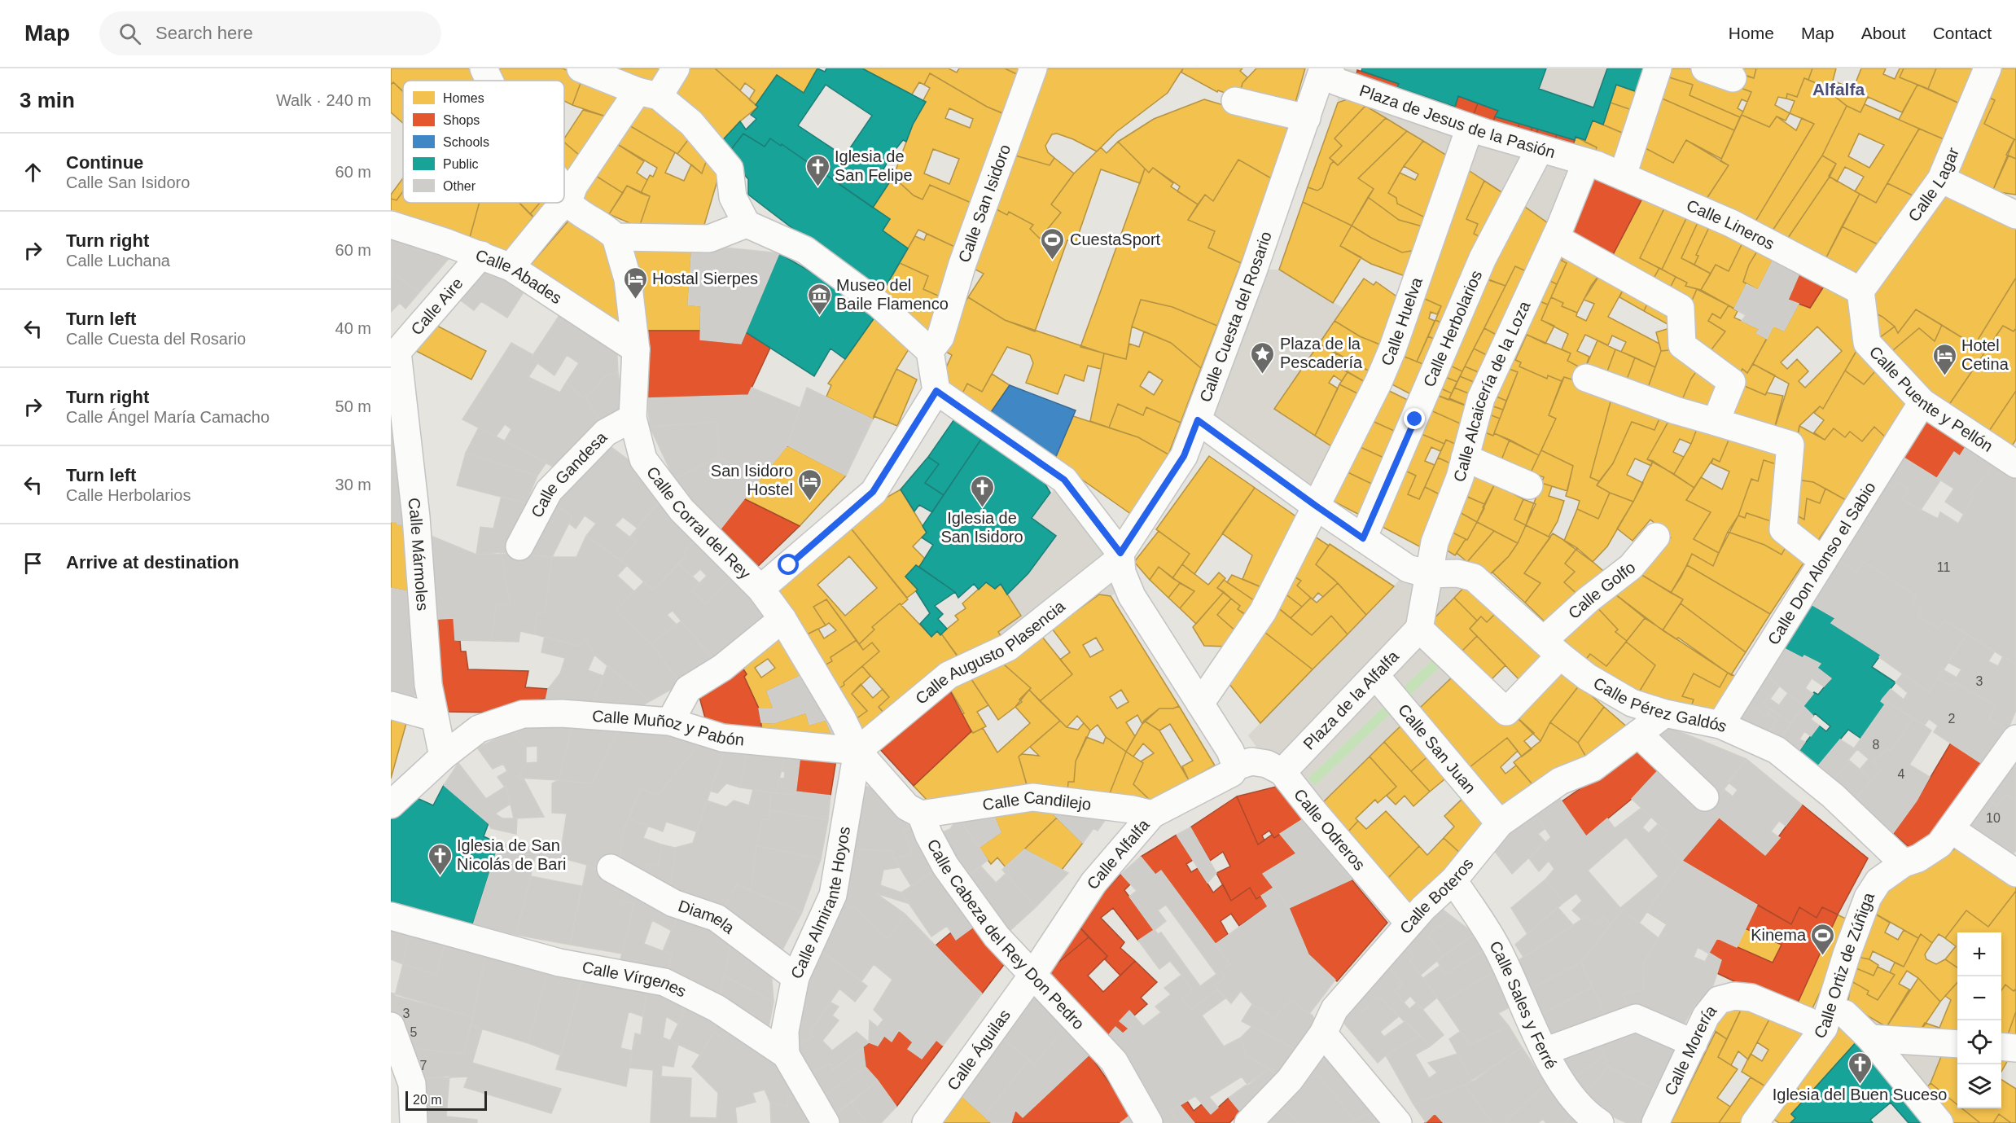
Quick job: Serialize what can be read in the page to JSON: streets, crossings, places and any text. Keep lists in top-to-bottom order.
{
  "streets": {
    "street": [
      "Plaza de Jesus de la Pasión",
      "Calle Lagar",
      "Calle San Isidoro",
      "Calle Lineros",
      "Calle Abades",
      "Calle Aire",
      "Calle Cuesta del Rosario",
      "Calle Huelva",
      "Calle Herbolarios",
      "Calle Alcaicería de la Loza",
      "Calle Puente y Pellón",
      "Calle Gandesa",
      "Calle Corral del Rey",
      "Calle Mármoles",
      "Calle Don Alonso el Sabio",
      "Calle Golfo",
      "Calle Augusto Plasencia",
      "Plaza de la Alfalfa",
      "Calle Pérez Galdós",
      "Calle Muñoz y Pabón",
      "Calle San Juan",
      "Calle Candilejo",
      "Calle Odreros",
      "Calle Alfalfa",
      "Calle Boteros",
      "Calle Almirante Hoyos",
      "Diamela",
      "Calle Cabeza del Rey Don Pedro",
      "Calle Ortiz de Zúñiga",
      "Calle Vírgenes",
      "Calle Sales y Ferré",
      "Calle Águilas",
      "Calle Morería"
    ]
  },
  "crossings": [
    ["Plaza de Jesus de la Pasión", "Calle Lineros"],
    ["Plaza de Jesus de la Pasión", "Calle Cuesta del Rosario"],
    ["Plaza de Jesus de la Pasión", "Calle Huelva"],
    ["Plaza de Jesus de la Pasión", "Calle Herbolarios"],
    ["Plaza de Jesus de la Pasión", "Calle Alcaicería de la Loza"],
    ["Calle Lagar", "Calle Lineros"],
    ["Calle Lagar", "Calle Puente y Pellón"],
    ["Calle Lineros", "Calle Alcaicería de la Loza"],
    ["Calle Lineros", "Calle Puente y Pellón"],
    ["Calle Abades", "Calle Aire"],
    ["Calle Abades", "Calle Corral del Rey"],
    ["Calle Aire", "Calle Mármoles"],
    ["Calle Cuesta del Rosario", "Calle Augusto Plasencia"],
    ["Calle Alcaicería de la Loza", "Calle Golfo"],
    ["Calle Alcaicería de la Loza", "Plaza de la Alfalfa"],
    ["Calle Alcaicería de la Loza", "Calle Pérez Galdós"],
    ["Calle Puente y Pellón", "Calle Don Alonso el Sabio"],
    ["Calle Gandesa", "Calle Corral del Rey"],
    ["Calle Corral del Rey", "Calle Augusto Plasencia"],
    ["Calle Corral del Rey", "Calle Muñoz y Pabón"],
    ["Calle Corral del Rey", "Calle Almirante Hoyos"],
    ["Calle Mármoles", "Calle Muñoz y Pabón"],
    ["Calle Don Alonso el Sabio", "Calle Pérez Galdós"],
    ["Calle Golfo", "Plaza de la Alfalfa"],
    ["Calle Golfo", "Calle Pérez Galdós"],
    ["Calle Augusto Plasencia", "Calle Muñoz y Pabón"],
    ["Calle Augusto Plasencia", "Calle Almirante Hoyos"],
    ["Plaza de la Alfalfa", "Calle San Juan"],
    ["Plaza de la Alfalfa", "Calle Odreros"],
    ["Calle Pérez Galdós", "Calle Boteros"],
    ["Calle Pérez Galdós", "Calle Ortiz de Zúñiga"],
    ["Calle Muñoz y Pabón", "Calle Almirante Hoyos"],
    ["Calle San Juan", "Calle Boteros"],
    ["Calle Candilejo", "Calle Alfalfa"],
    ["Calle Candilejo", "Calle Cabeza del Rey Don Pedro"],
    ["Calle Odreros", "Calle Alfalfa"],
    ["Calle Odreros", "Calle Boteros"],
    ["Calle Alfalfa", "Calle Cabeza del Rey Don Pedro"],
    ["Calle Alfalfa", "Calle Águilas"],
    ["Calle Boteros", "Calle Sales y Ferré"],
    ["Calle Almirante Hoyos", "Diamela"],
    ["Calle Almirante Hoyos", "Calle Vírgenes"],
    ["Calle Cabeza del Rey Don Pedro", "Calle Águilas"],
    ["Calle Ortiz de Zúñiga", "Calle Morería"]
  ],
  "districts": ["Alfalfa"],
  "places": {
    "church": [
      "Iglesia de San Felipe",
      "Iglesia de San Isidoro",
      "Iglesia de San Nicolás de Bari",
      "Iglesia del Buen Suceso"
    ],
    "sports": ["CuestaSport", "Kinema"],
    "hotel": ["Hostal Sierpes", "Hotel Cetina", "San Isidoro Hostel"],
    "museum": ["Museo del Baile Flamenco"],
    "place": ["Plaza de la Pescadería"]
  },
  "house_numbers": [
    "11",
    "3",
    "2",
    "8",
    "4",
    "10",
    "3",
    "5",
    "7"
  ],
  "legend": [
    "Homes",
    "Shops",
    "Schools",
    "Public",
    "Other"
  ],
  "scale_bar": "20 m",
  "page": {
    "header": "Map",
    "search": "Search here",
    "nav": [
      "Home",
      "Map",
      "About",
      "Contact"
    ],
    "heading": ["3 min", "Walk · 240 m"],
    "list": [
      ["Continue", "Calle San Isidoro", "60 m"],
      ["Turn right", "Calle Luchana", "60 m"],
      ["Turn left", "Calle Cuesta del Rosario", "40 m"],
      ["Turn right", "Calle Ángel María Camacho", "50 m"],
      ["Turn left", "Calle Herbolarios", "30 m"],
      "Arrive at destination"
    ],
    "map_buttons": ["+", "−"],
    "scale": "20 m"
  }
}
